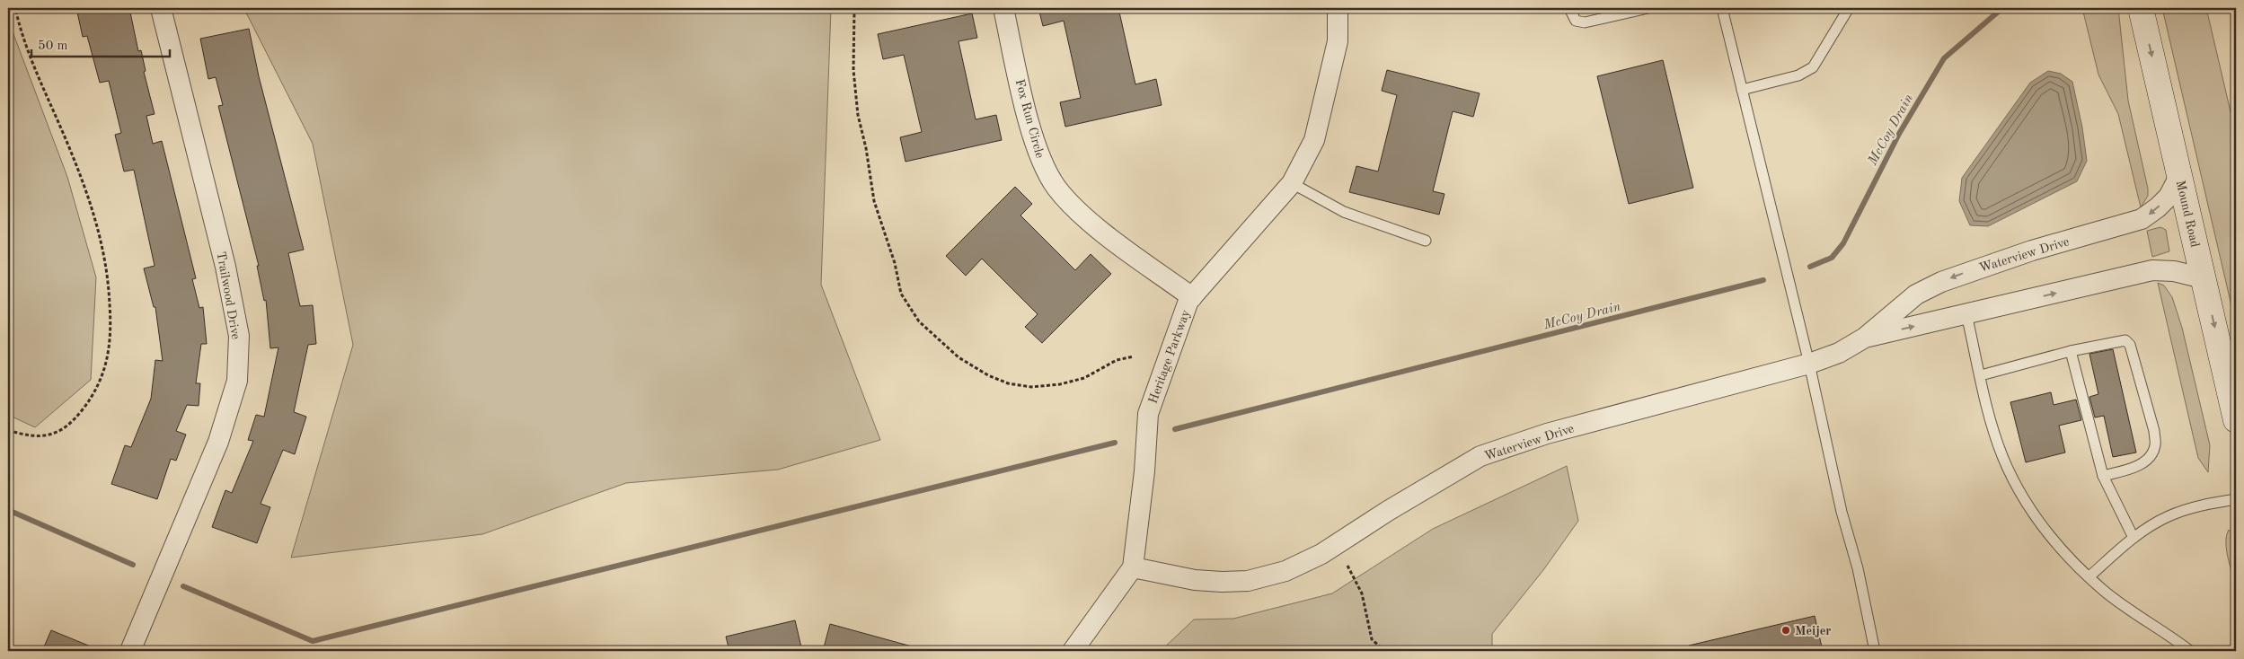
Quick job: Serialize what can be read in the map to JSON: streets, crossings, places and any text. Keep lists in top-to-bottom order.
{
  "streets": {
    "main road": ["Mound Road"],
    "street": [
      "Fox Run Circle",
      "Waterview Drive",
      "Trailwood Drive",
      "Heritage Parkway"
    ]
  },
  "crossings": [
    ["Fox Run Circle", "Heritage Parkway"],
    ["Mound Road", "Waterview Drive"],
    ["Waterview Drive", "Heritage Parkway"]
  ],
  "one_way": ["Mound Road"],
  "water": ["McCoy Drain"],
  "places": ["Meijer"],
  "scale_bar": "50 m"
}
